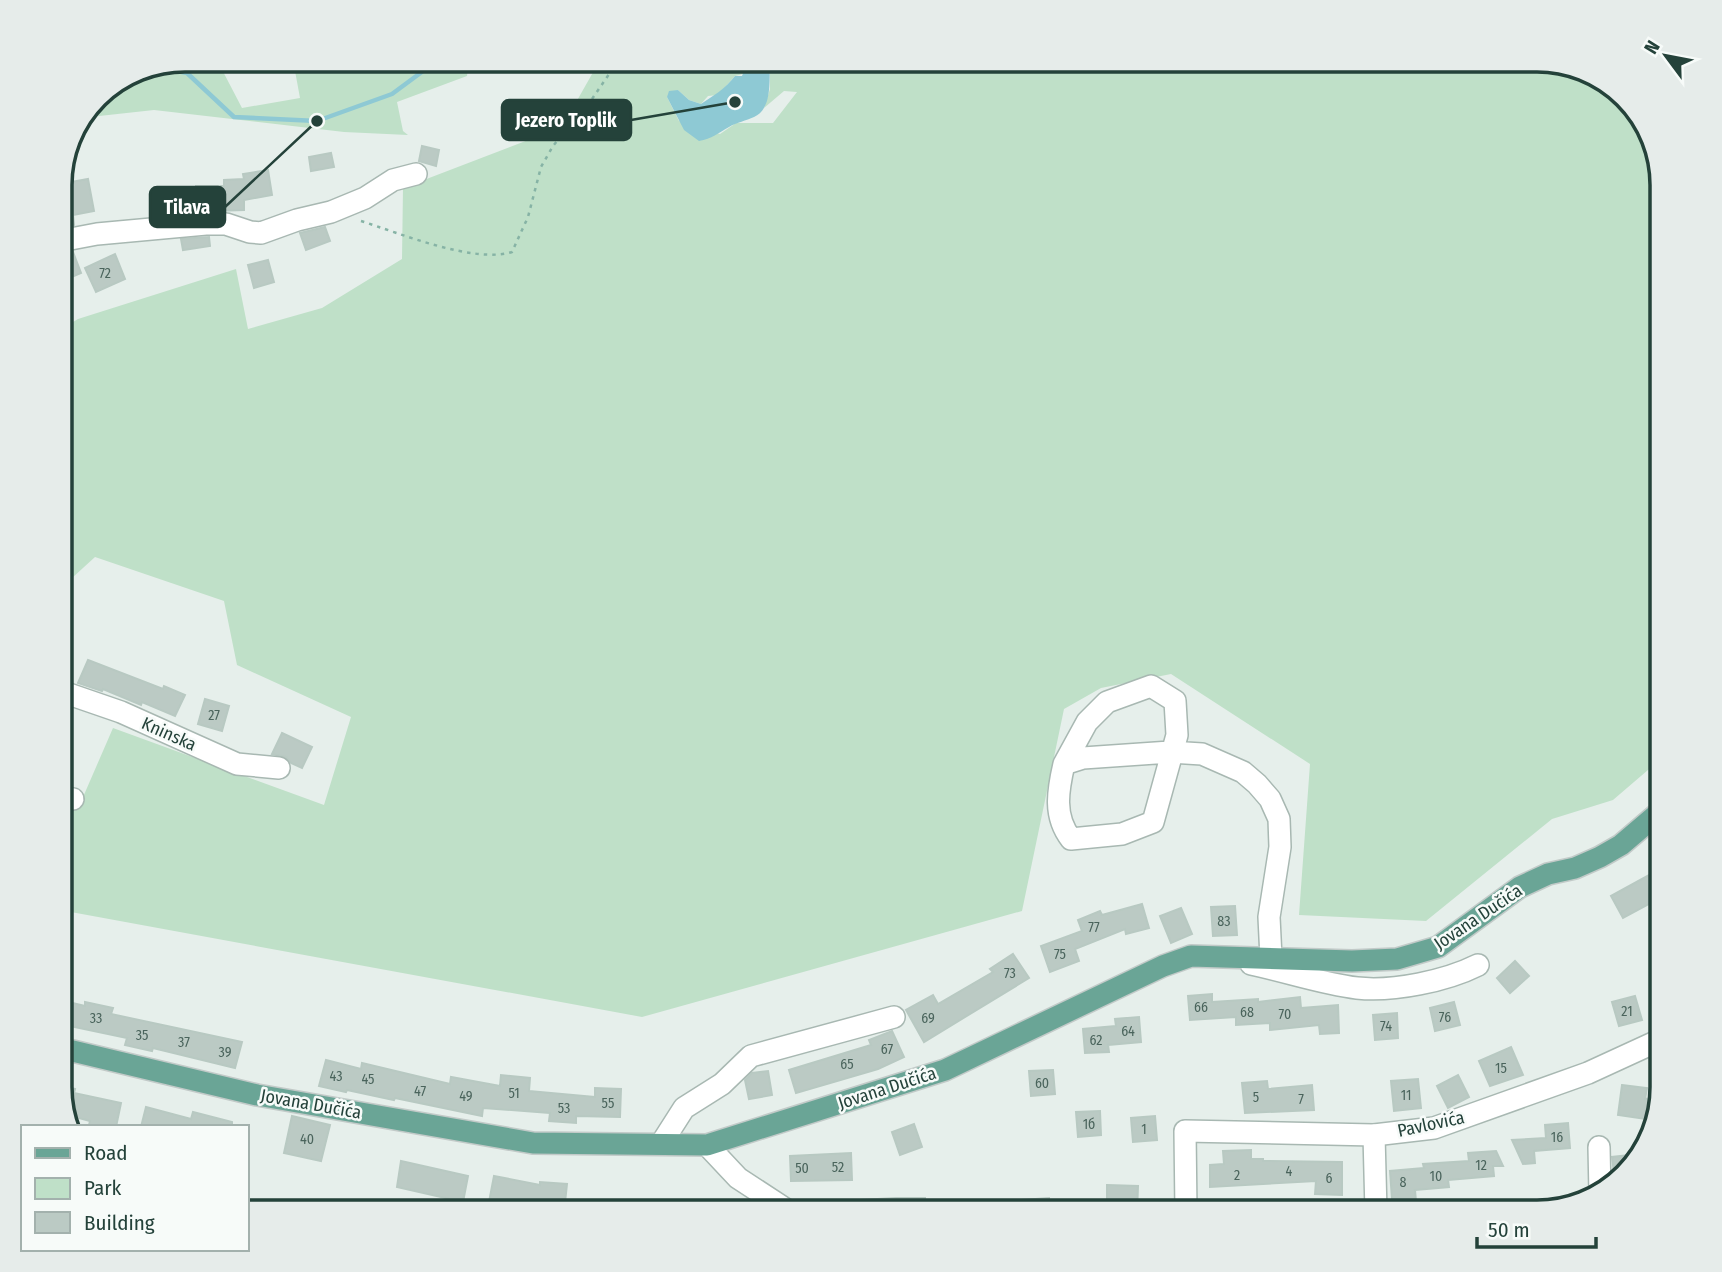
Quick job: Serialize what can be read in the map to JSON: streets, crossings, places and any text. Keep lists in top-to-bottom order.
{
  "streets": {
    "main road": ["Jovana Dučića"],
    "street": ["Kninska", "Pavlovića"]
  },
  "places": ["Jezero Toplik", "Tilava"],
  "house_numbers": [
    "72",
    "27",
    "83",
    "77",
    "75",
    "73",
    "66",
    "21",
    "68",
    "70",
    "76",
    "33",
    "69",
    "74",
    "64",
    "35",
    "62",
    "37",
    "67",
    "39",
    "65",
    "15",
    "43",
    "45",
    "60",
    "47",
    "51",
    "11",
    "49",
    "5",
    "7",
    "55",
    "53",
    "1б",
    "1",
    "16",
    "40",
    "12",
    "52",
    "50",
    "4",
    "2",
    "10",
    "6",
    "8"
  ],
  "legend": ["Road", "Park", "Building"],
  "scale_bar": "50 m",
  "north": "top left"
}
